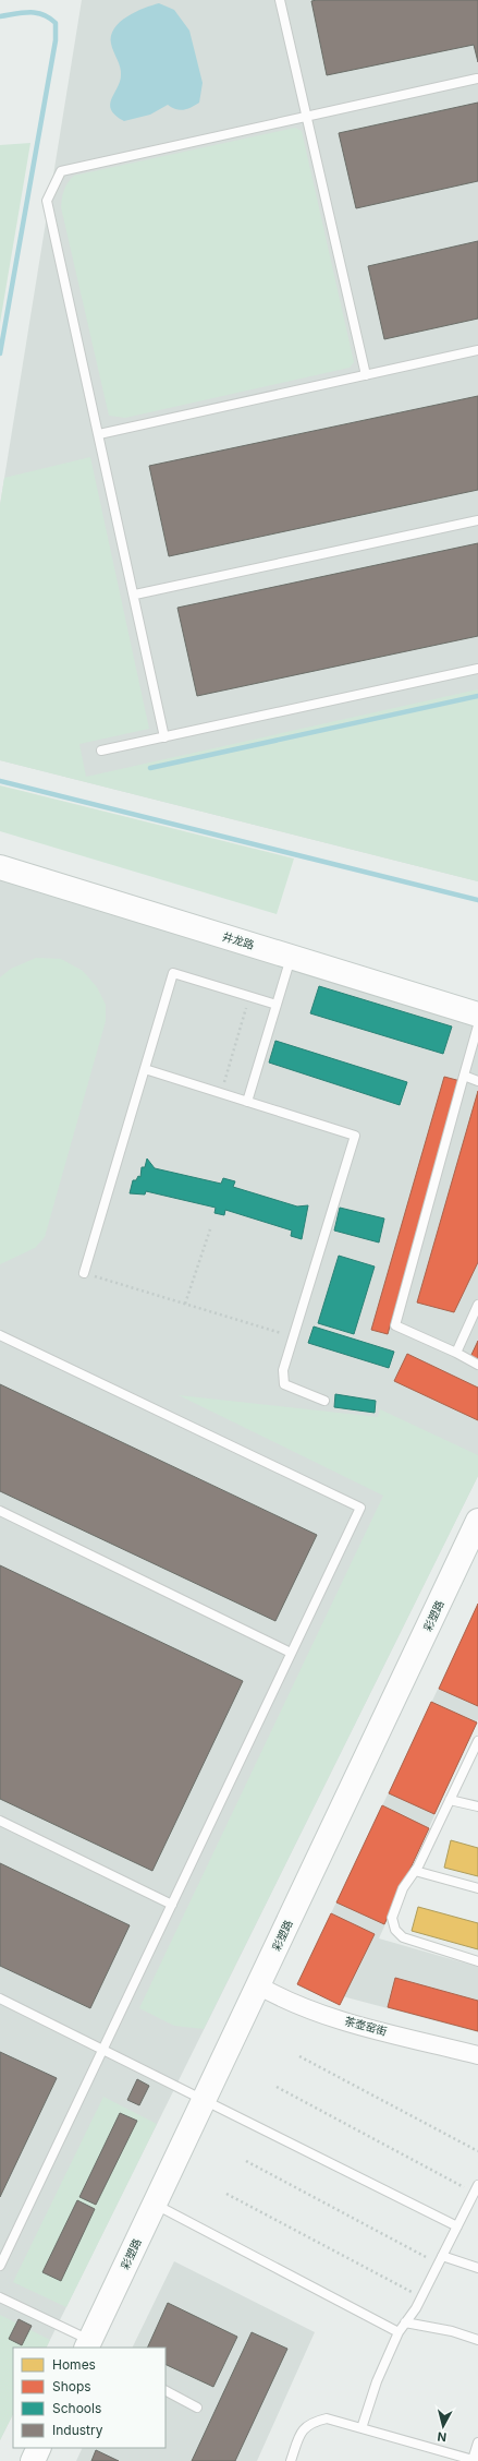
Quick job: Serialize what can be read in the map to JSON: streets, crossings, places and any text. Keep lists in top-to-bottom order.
{
  "streets": {
    "street": ["井龙路", "彩塑路", "茶壶窑街"]
  },
  "crossings": [
    ["彩塑路", "茶壶窑街"]
  ],
  "legend": [
    "Homes",
    "Shops",
    "Schools",
    "Industry"
  ],
  "north": "bottom"
}
